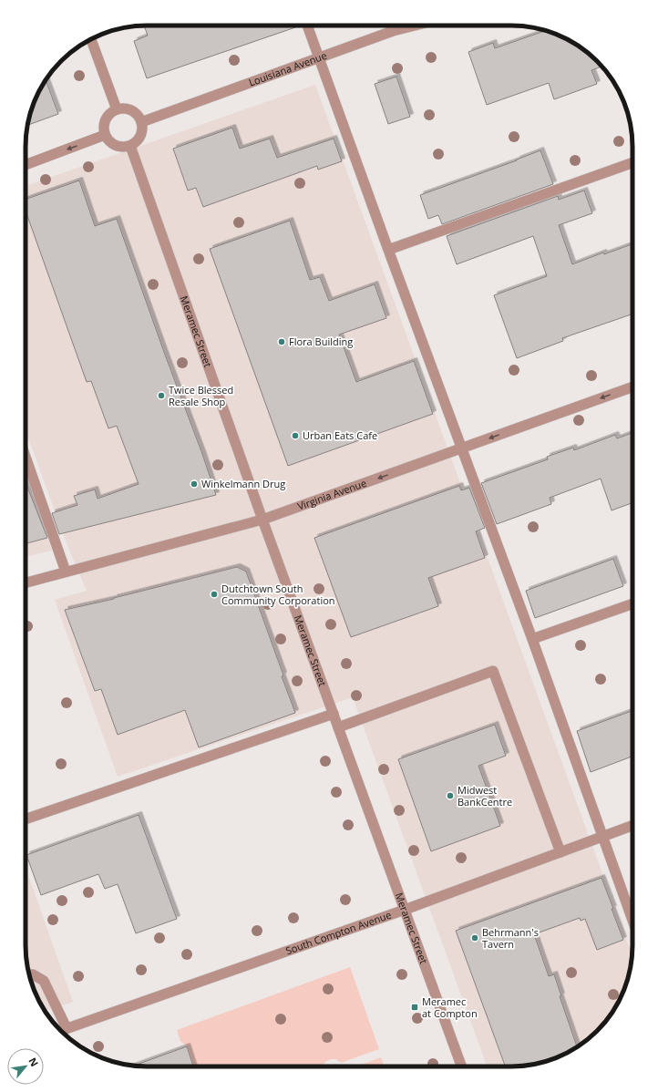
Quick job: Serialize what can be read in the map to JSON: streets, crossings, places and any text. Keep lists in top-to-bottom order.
{
  "streets": {
    "street": [
      "Louisiana Avenue",
      "Meramec Street",
      "Virginia Avenue",
      "South Compton Avenue"
    ]
  },
  "crossings": [
    ["Louisiana Avenue", "Meramec Street"],
    ["Meramec Street", "Virginia Avenue"],
    ["Meramec Street", "South Compton Avenue"]
  ],
  "one_way": ["Virginia Avenue"],
  "places": {
    "other": [
      "Flora Building",
      "Twice Blessed Resale Shop",
      "Urban Eats Cafe",
      "Winkelmann Drug",
      "Dutchtown South Community Corporation",
      "Midwest BankCentre",
      "Behrmann's Tavern"
    ],
    "transit": ["Meramec at Compton"]
  },
  "north": "top right"
}
